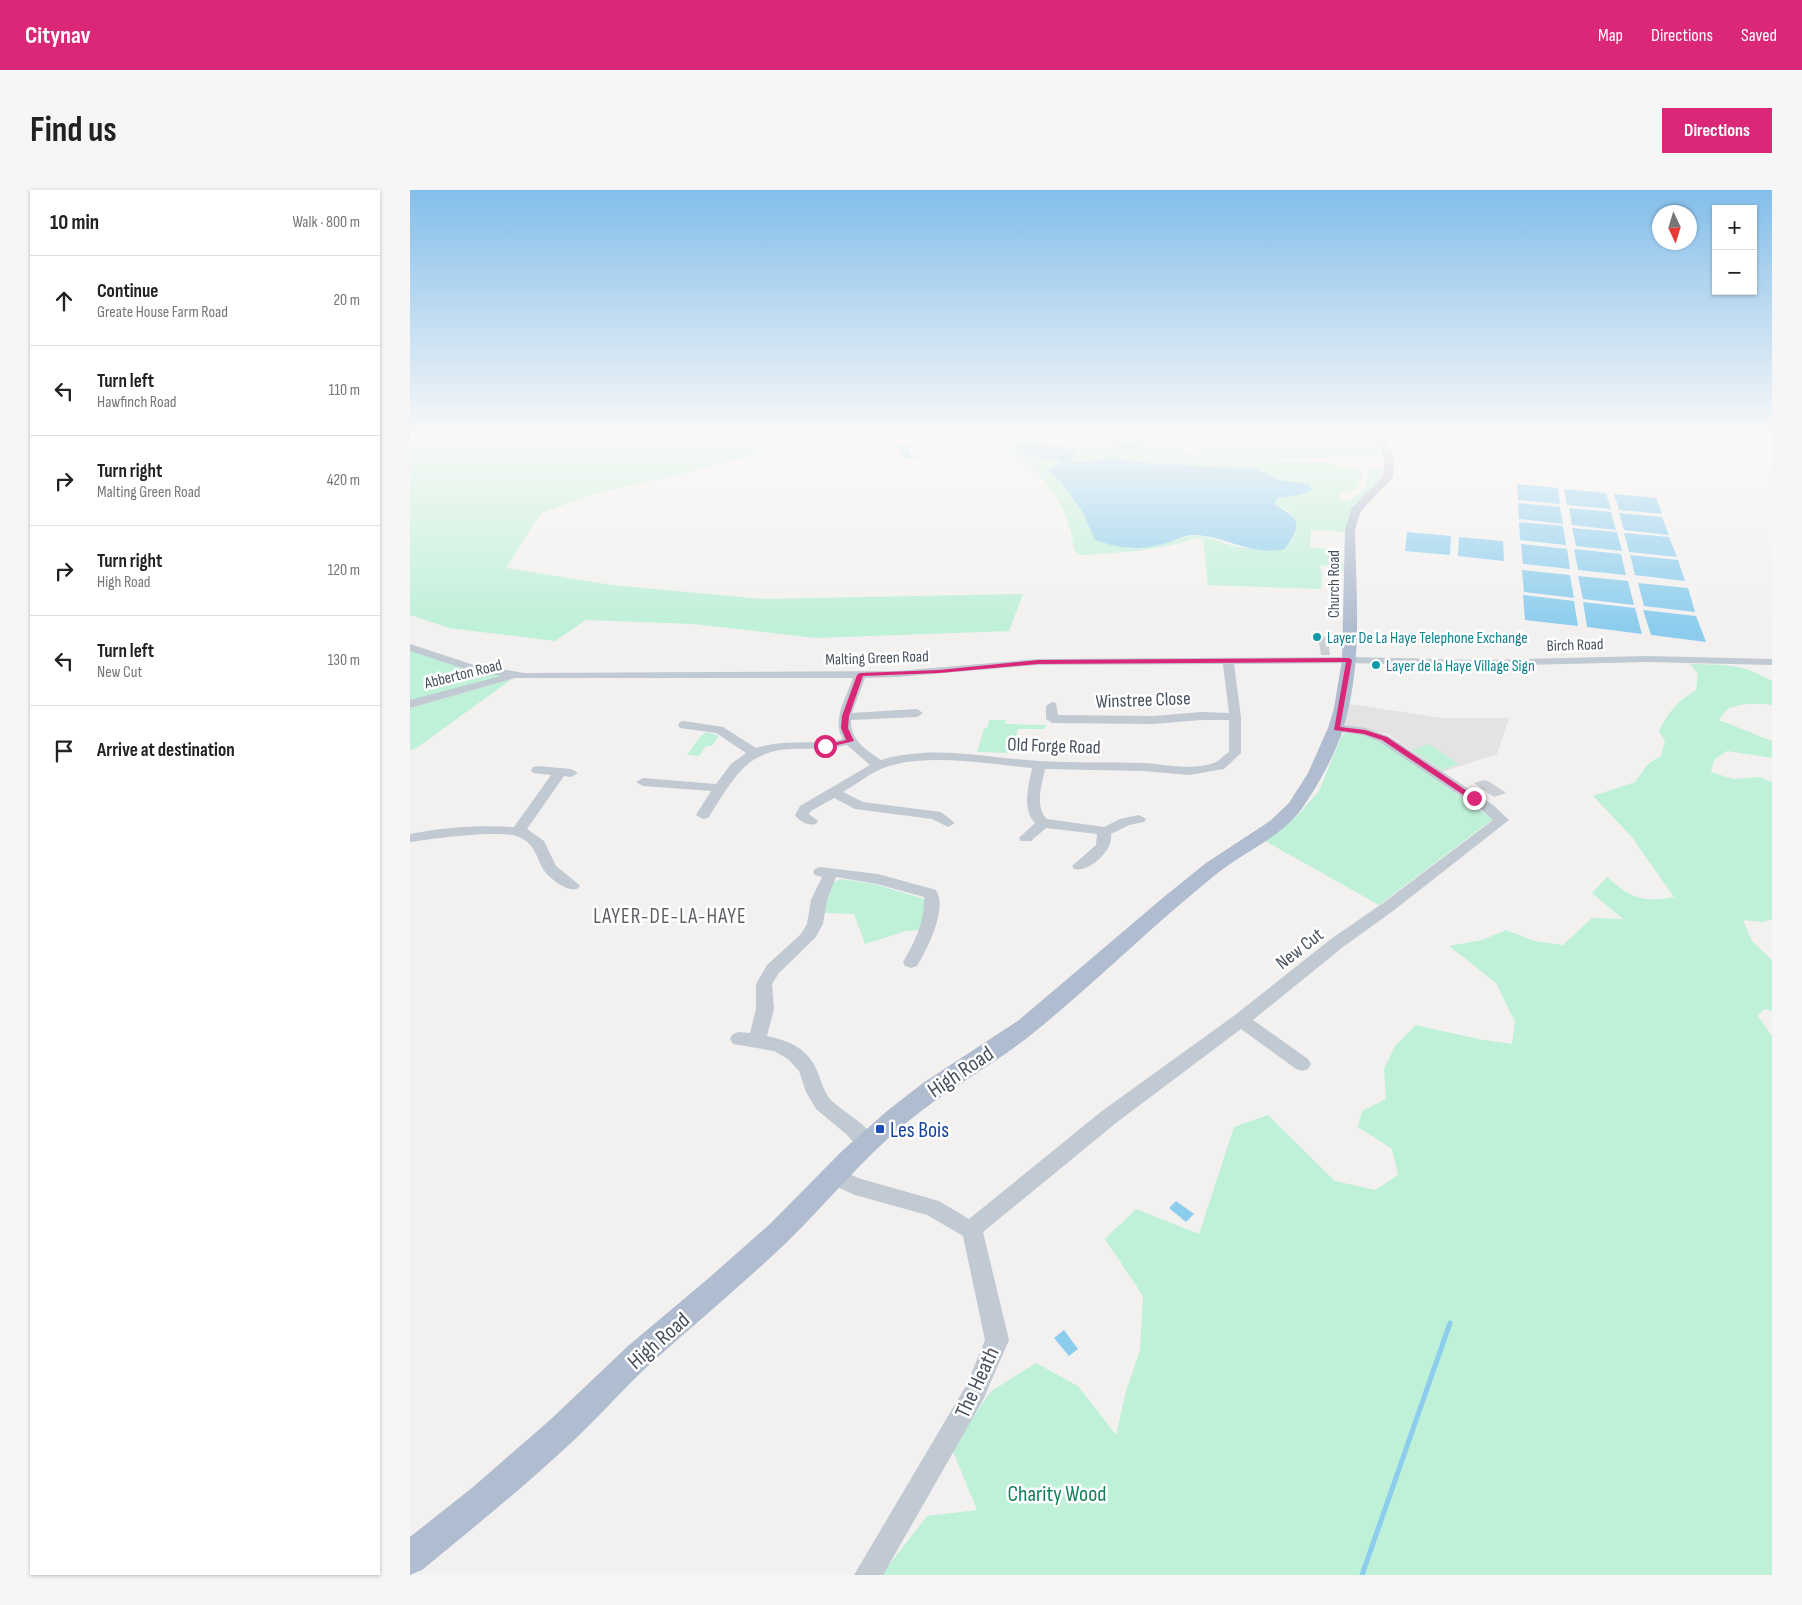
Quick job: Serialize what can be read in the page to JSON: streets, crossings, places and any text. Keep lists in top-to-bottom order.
{
  "streets": {
    "main road": ["Church Road", "High Road"],
    "street": [
      "Birch Road",
      "Malting Green Road",
      "Abberton Road",
      "Winstree Close",
      "Old Forge Road",
      "New Cut",
      "The Heath"
    ]
  },
  "crossings": [
    ["Church Road", "Birch Road"],
    ["Church Road", "Malting Green Road"],
    ["Church Road", "High Road"],
    ["Birch Road", "Malting Green Road"],
    ["Birch Road", "High Road"],
    ["Malting Green Road", "Abberton Road"],
    ["Malting Green Road", "Old Forge Road"],
    ["Malting Green Road", "High Road"],
    ["Winstree Close", "Old Forge Road"],
    ["New Cut", "High Road"],
    ["New Cut", "The Heath"]
  ],
  "districts": ["LAYER-DE-LA-HAYE"],
  "parks": ["Charity Wood"],
  "places": {
    "other": ["Layer De La Haye Telephone Exchange", "Layer de la Haye Village Sign"],
    "transit": ["Les Bois"]
  },
  "north": "bottom",
  "page": {
    "header": "Citynav",
    "nav": ["Map", "Directions", "Saved"],
    "buttons": "Directions",
    "title": "Find us",
    "heading": ["10 min", "Walk · 800 m"],
    "map_buttons": ["+", "−"],
    "list": [
      ["Continue", "Greate House Farm Road", "20 m"],
      ["Turn left", "Hawfinch Road", "110 m"],
      ["Turn right", "Malting Green Road", "420 m"],
      ["Turn right", "High Road", "120 m"],
      ["Turn left", "New Cut", "130 m"],
      "Arrive at destination"
    ]
  }
}
